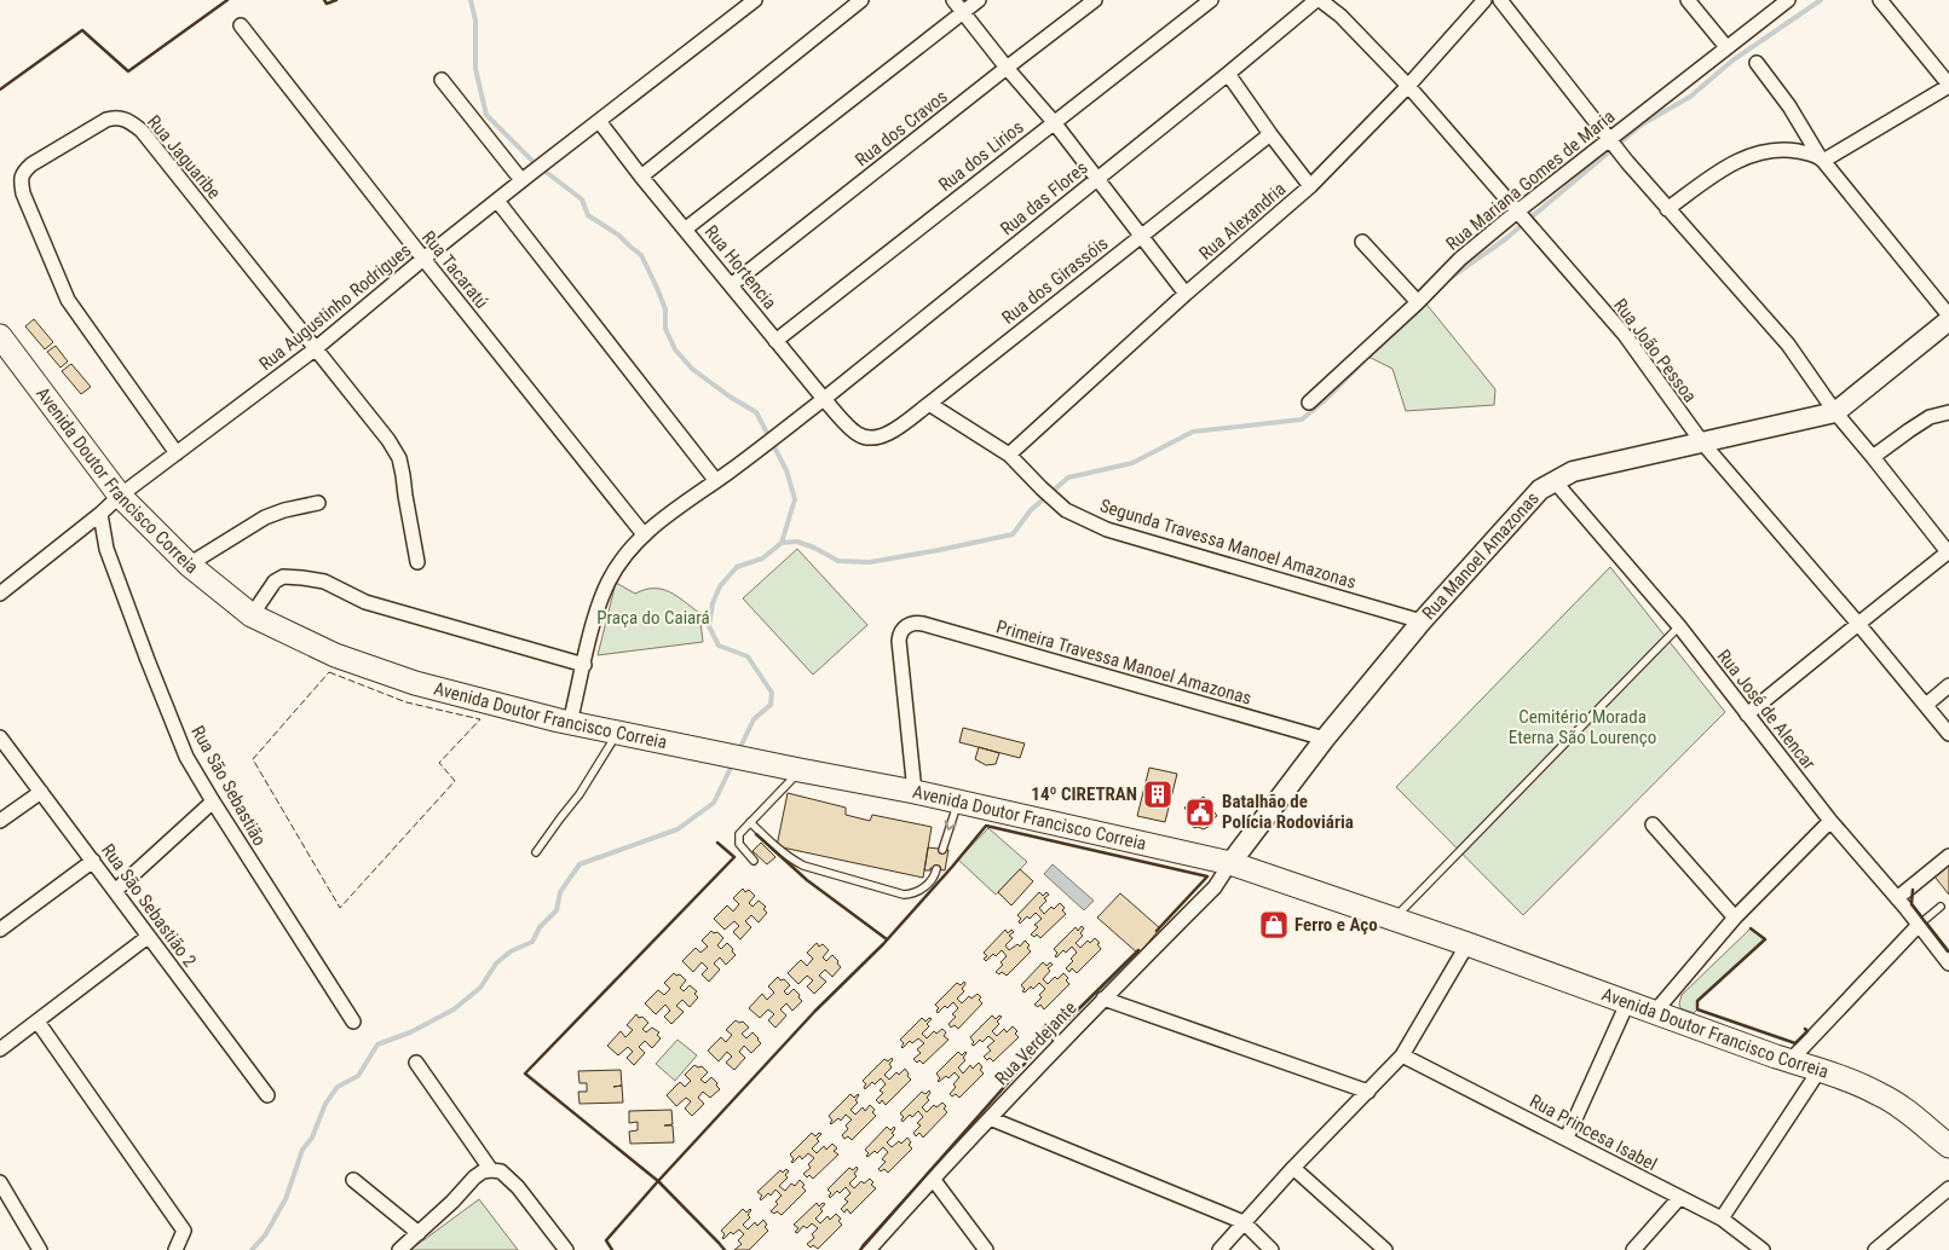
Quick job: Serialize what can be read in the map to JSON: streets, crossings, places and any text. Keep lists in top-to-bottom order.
{
  "streets": {
    "main road": ["Avenida Doutor Francisco Correia", "Rua Manoel Amazonas"],
    "street": [
      "Rua dos Cravos",
      "Rua dos Lirios",
      "Rua Jaguaribe",
      "Rua Mariana Gomes de Maria",
      "Rua das Flores",
      "Rua Alexandria",
      "Rua Hortencia",
      "Rua Tacaratú",
      "Rua dos Girassóis",
      "Rua Augustinho Rodrigues",
      "Rua João Pessoa",
      "Segunda Travessa Manoel Amazonas",
      "Primeira Travessa Manoel Amazonas",
      "Rua José de Alencar",
      "Rua São Sebastião",
      "Rua São Sebastião 2",
      "Rua Verdejante",
      "Rua Princesa Isabel"
    ]
  },
  "crossings": [
    ["Rua dos Cravos", "Rua Hortencia"],
    ["Rua dos Lirios", "Rua Hortencia"],
    ["Rua Jaguaribe", "Rua Augustinho Rodrigues"],
    ["Rua Mariana Gomes de Maria", "Rua João Pessoa"],
    ["Rua das Flores", "Rua Hortencia"],
    ["Rua das Flores", "Rua João Pessoa"],
    ["Rua Alexandria", "Rua João Pessoa"],
    ["Rua Alexandria", "Segunda Travessa Manoel Amazonas"],
    ["Rua Hortencia", "Rua dos Girassóis"],
    ["Rua Hortencia", "Rua Augustinho Rodrigues"],
    ["Rua Tacaratú", "Rua Augustinho Rodrigues"],
    ["Rua Augustinho Rodrigues", "Avenida Doutor Francisco Correia"],
    ["Rua Augustinho Rodrigues", "Rua São Sebastião"],
    ["Rua João Pessoa", "Rua Manoel Amazonas"],
    ["Avenida Doutor Francisco Correia", "Rua Manoel Amazonas"],
    ["Avenida Doutor Francisco Correia", "Primeira Travessa Manoel Amazonas"],
    ["Avenida Doutor Francisco Correia", "Rua Verdejante"],
    ["Segunda Travessa Manoel Amazonas", "Rua Manoel Amazonas"],
    ["Rua Manoel Amazonas", "Primeira Travessa Manoel Amazonas"],
    ["Rua Manoel Amazonas", "Rua José de Alencar"],
    ["Rua Manoel Amazonas", "Rua Verdejante"]
  ],
  "parks": ["Praça do Caiará", "Cemitério Morada Eterna São Lourenço"],
  "places": {
    "building": ["14º CIRETRAN"],
    "public building": ["Batalhão de Polícia Rodoviária"],
    "shop": ["Ferro e Aço"]
  }
}
